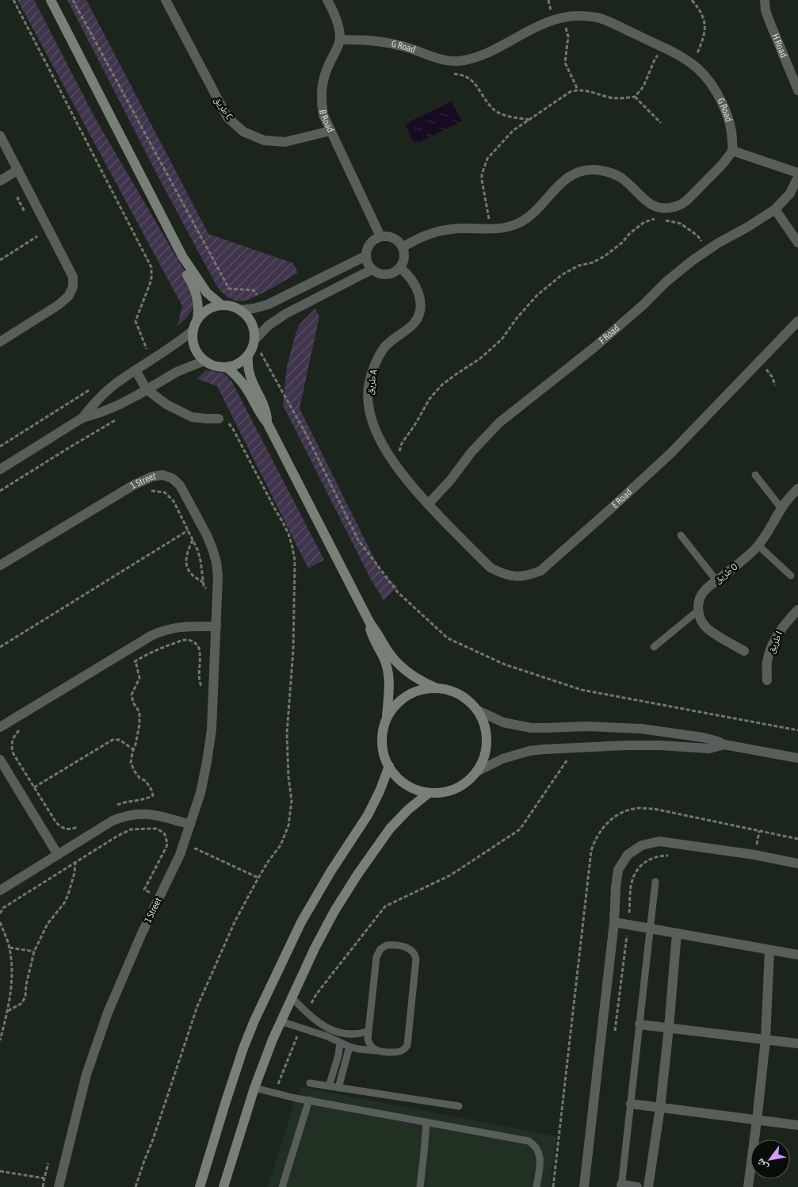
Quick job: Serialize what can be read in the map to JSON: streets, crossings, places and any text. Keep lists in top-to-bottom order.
{
  "streets": {
    "street": [
      "H Road",
      "G Road",
      "طريق C",
      "B Road",
      "F Road",
      "طريق A",
      "1 Street",
      "E Road",
      "طريق O",
      "طريق I"
    ]
  },
  "crossings": [
    ["G Road", "B Road"],
    ["طريق C", "B Road"],
    ["B Road", "طريق A"],
    ["F Road", "طريق A"],
    ["F Road", "E Road"],
    ["طريق A", "E Road"]
  ],
  "north": "bottom left"
}
